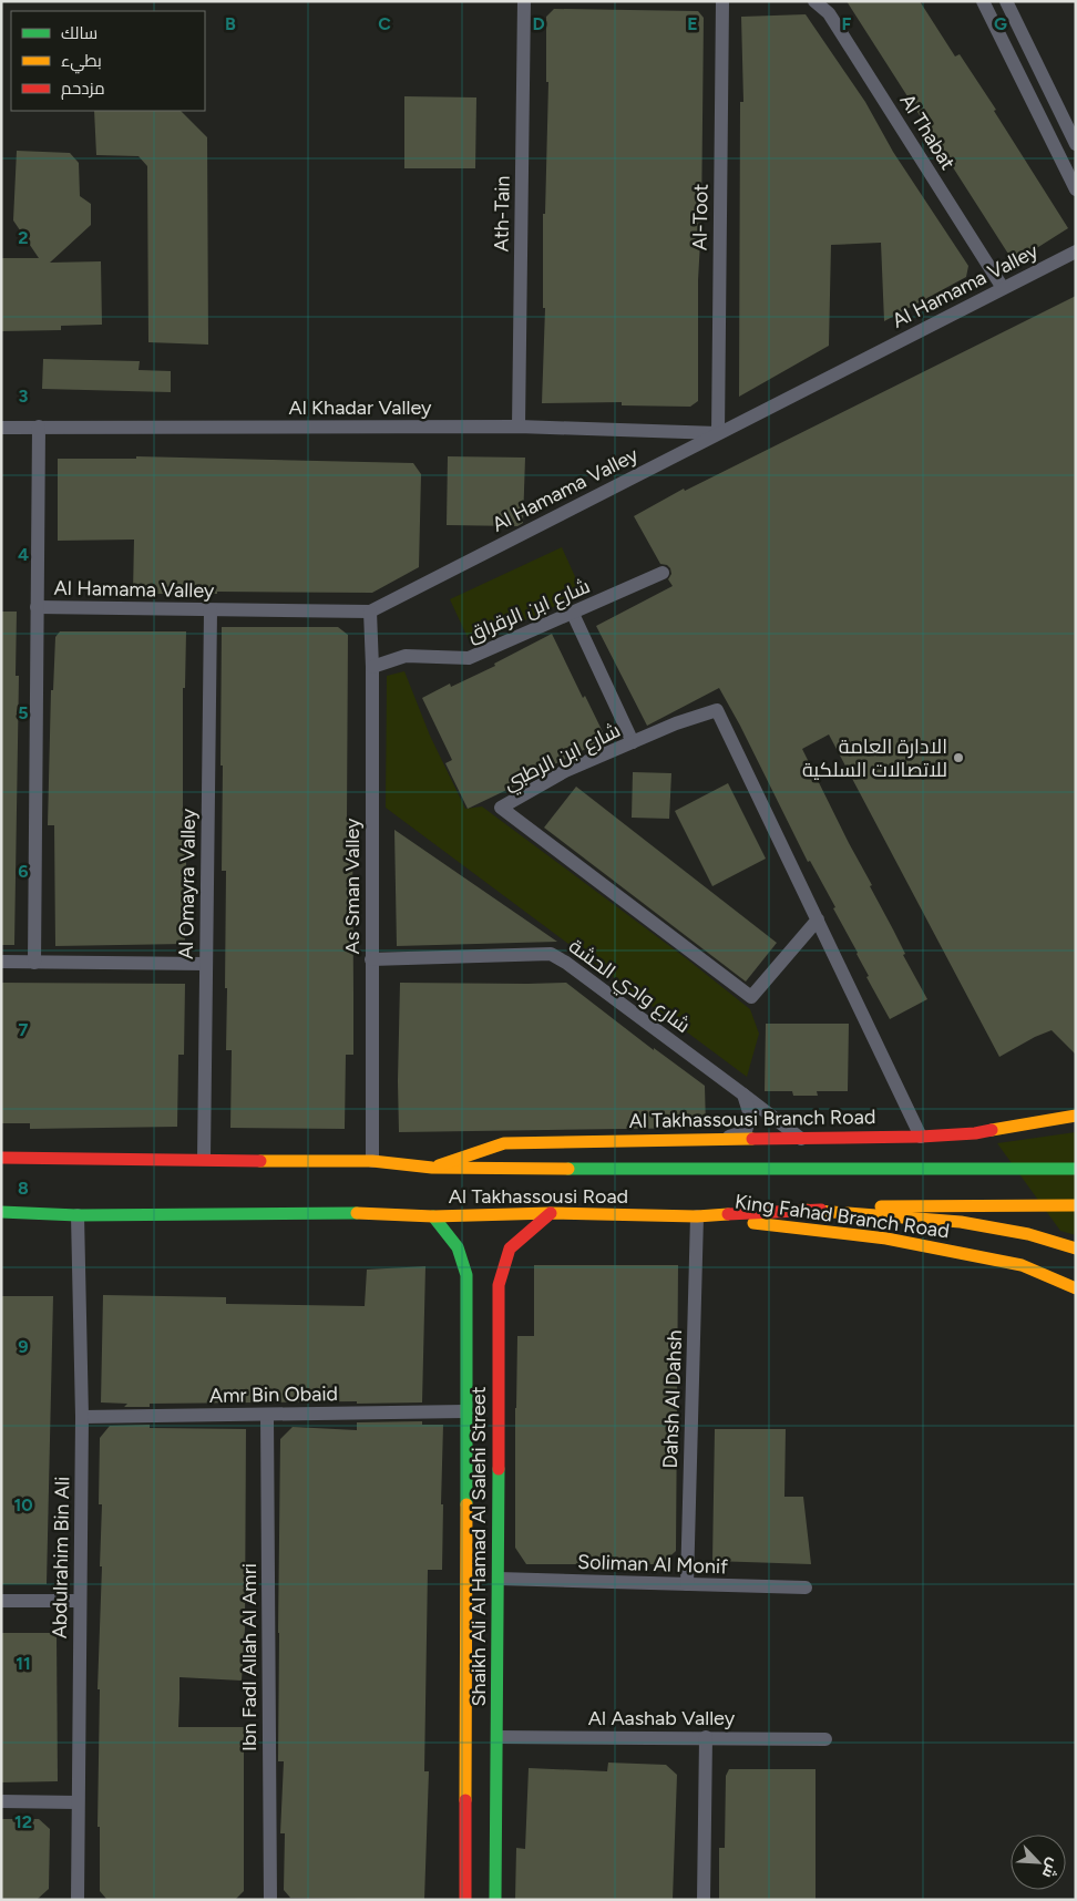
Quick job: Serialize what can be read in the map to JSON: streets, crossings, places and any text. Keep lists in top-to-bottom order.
{
  "streets": {
    "main road": [
      "Al Takhassousi Branch Road",
      "Al Takhassousi Road",
      "King Fahad Branch Road",
      "Shaikh Ali Al Hamad Al Salehi Street"
    ],
    "street": [
      "Al Thabat",
      "Ath-Tain",
      "Al-Toot",
      "Al Hamama Valley",
      "Al Khadar Valley",
      "شارع ابن الرقراق",
      "شارع ابن الرطبي",
      "Al Omayra Valley",
      "As Sman Valley",
      "شارع وادي الحشة",
      "Amr Bin Obaid",
      "Dahsh Al Dahsh",
      "Abdulrahim Bin Ali",
      "Soliman Al Monif",
      "Ibn Fadl Allah Al Amri",
      "Al Aashab Valley"
    ]
  },
  "crossings": [
    ["Al Thabat", "Al Hamama Valley"],
    ["Ath-Tain", "Al Khadar Valley"],
    ["Al-Toot", "Al Hamama Valley"],
    ["Al-Toot", "Al Khadar Valley"],
    ["Al Hamama Valley", "Al Khadar Valley"],
    ["Al Hamama Valley", "Al Omayra Valley"],
    ["Al Hamama Valley", "As Sman Valley"],
    ["شارع ابن الرقراق", "As Sman Valley"],
    ["شارع ابن الرطبي", "Al Takhassousi Branch Road"],
    ["Al Omayra Valley", "Al Takhassousi Road"],
    ["As Sman Valley", "شارع وادي الحشة"],
    ["As Sman Valley", "Al Takhassousi Road"],
    ["شارع وادي الحشة", "Al Takhassousi Branch Road"],
    ["Al Takhassousi Branch Road", "Al Takhassousi Road"],
    ["Al Takhassousi Road", "King Fahad Branch Road"],
    ["Al Takhassousi Road", "Dahsh Al Dahsh"],
    ["Al Takhassousi Road", "Shaikh Ali Al Hamad Al Salehi Street"],
    ["Al Takhassousi Road", "Abdulrahim Bin Ali"],
    ["King Fahad Branch Road", "Dahsh Al Dahsh"],
    ["Amr Bin Obaid", "Shaikh Ali Al Hamad Al Salehi Street"],
    ["Amr Bin Obaid", "Abdulrahim Bin Ali"],
    ["Amr Bin Obaid", "Ibn Fadl Allah Al Amri"],
    ["Dahsh Al Dahsh", "Soliman Al Monif"],
    ["Shaikh Ali Al Hamad Al Salehi Street", "Soliman Al Monif"],
    ["Shaikh Ali Al Hamad Al Salehi Street", "Al Aashab Valley"]
  ],
  "places": ["الادارة العامة للاتصالات السلكية"],
  "legend": ["سالك", "بطيء", "مزدحم"],
  "north": "bottom right",
  "grid": {
    "columns": [
      "B",
      "C",
      "D",
      "E",
      "F",
      "G"
    ],
    "rows": [
      "2",
      "3",
      "4",
      "5",
      "6",
      "7",
      "8",
      "9",
      "10",
      "11",
      "12"
    ]
  }
}
